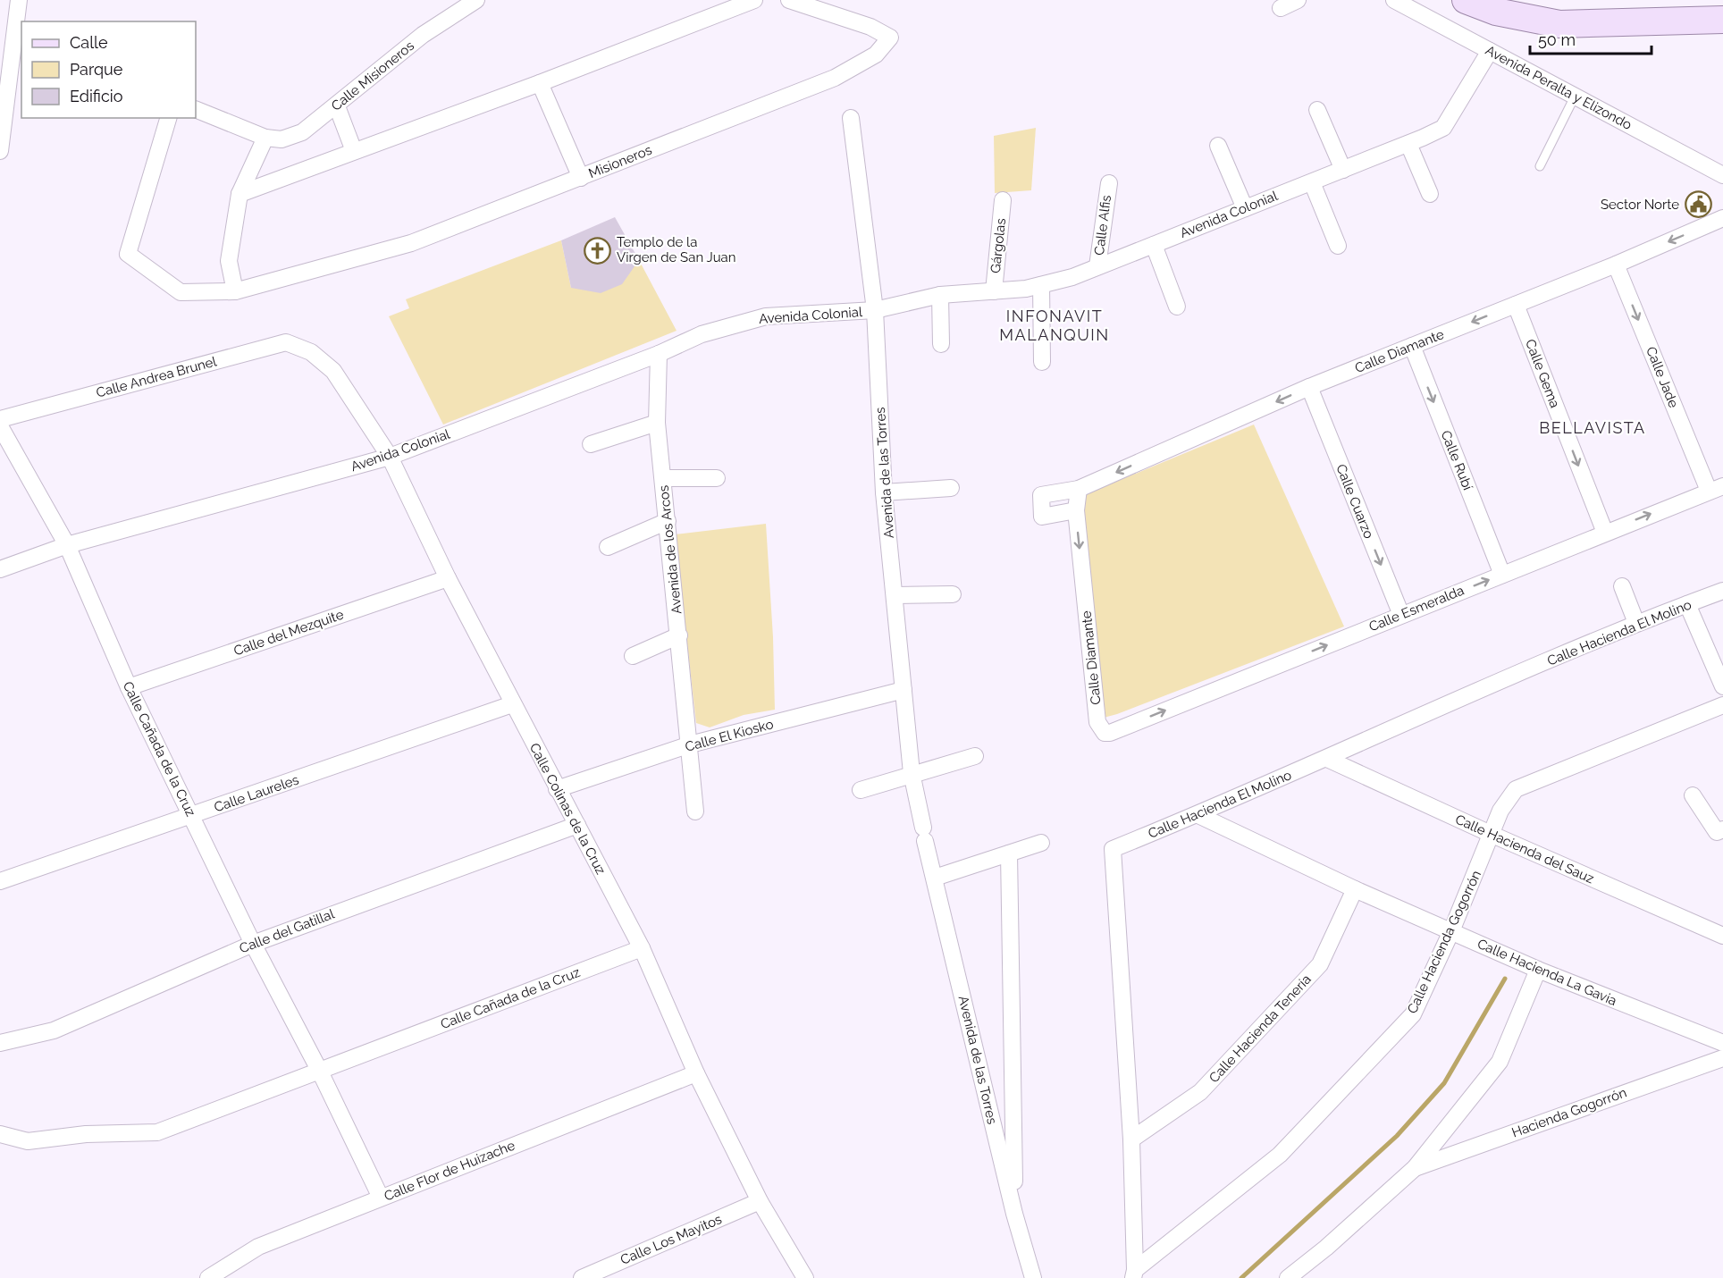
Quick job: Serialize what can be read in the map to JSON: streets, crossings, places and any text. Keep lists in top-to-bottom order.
{
  "streets": {
    "street": [
      "Calle Misioneros",
      "Avenida Peralta y Elizondo",
      "Misioneros",
      "Avenida Colonial",
      "Calle Alfis",
      "Gárgolas",
      "Calle Diamante",
      "Calle Gema",
      "Calle Andrea Brunel",
      "Calle Jade",
      "Calle Rubí",
      "Avenida de las Torres",
      "Calle Cuarzo",
      "Avenida de los Arcos",
      "Calle Esmeralda",
      "Calle del Mezquite",
      "Calle Hacienda El Molino",
      "Calle El Kiosko",
      "Calle Cañada de la Cruz",
      "Calle Laureles",
      "Calle Colinas de la Cruz",
      "Calle Hacienda del Sauz",
      "Calle del Gatillal",
      "Calle Hacienda Gogorrón",
      "Calle Hacienda La Gavia",
      "Calle Hacienda Tenería",
      "Hacienda Gogorrón",
      "Calle Flor de Huizache",
      "Calle Los Mayitos"
    ]
  },
  "crossings": [
    ["Avenida Peralta y Elizondo", "Avenida Colonial"],
    ["Avenida Colonial", "Calle Alfis"],
    ["Avenida Colonial", "Gárgolas"],
    ["Avenida Colonial", "Avenida de las Torres"],
    ["Avenida Colonial", "Avenida de los Arcos"],
    ["Avenida Colonial", "Calle Cañada de la Cruz"],
    ["Avenida Colonial", "Calle Colinas de la Cruz"],
    ["Calle Diamante", "Calle Gema"],
    ["Calle Diamante", "Calle Jade"],
    ["Calle Diamante", "Calle Rubí"],
    ["Calle Diamante", "Calle Cuarzo"],
    ["Calle Diamante", "Calle Esmeralda"],
    ["Calle Gema", "Calle Esmeralda"],
    ["Calle Andrea Brunel", "Calle Colinas de la Cruz"],
    ["Calle Jade", "Calle Esmeralda"],
    ["Calle Rubí", "Calle Esmeralda"],
    ["Avenida de las Torres", "Calle El Kiosko"],
    ["Calle Cuarzo", "Calle Esmeralda"],
    ["Avenida de los Arcos", "Calle El Kiosko"],
    ["Calle del Mezquite", "Calle Cañada de la Cruz"],
    ["Calle del Mezquite", "Calle Colinas de la Cruz"],
    ["Calle Hacienda El Molino", "Calle Hacienda del Sauz"],
    ["Calle Hacienda El Molino", "Calle Hacienda Gogorrón"],
    ["Calle Hacienda El Molino", "Calle Hacienda La Gavia"],
    ["Calle Hacienda El Molino", "Calle Hacienda Tenería"],
    ["Calle El Kiosko", "Calle Colinas de la Cruz"],
    ["Calle Cañada de la Cruz", "Calle Laureles"],
    ["Calle Cañada de la Cruz", "Calle Colinas de la Cruz"],
    ["Calle Cañada de la Cruz", "Calle del Gatillal"],
    ["Calle Cañada de la Cruz", "Calle Flor de Huizache"],
    ["Calle Laureles", "Calle Colinas de la Cruz"],
    ["Calle Colinas de la Cruz", "Calle del Gatillal"],
    ["Calle Colinas de la Cruz", "Calle Flor de Huizache"],
    ["Calle Colinas de la Cruz", "Calle Los Mayitos"],
    ["Calle Hacienda del Sauz", "Calle Hacienda Gogorrón"],
    ["Calle Hacienda Gogorrón", "Calle Hacienda La Gavia"],
    ["Calle Hacienda La Gavia", "Calle Hacienda Tenería"]
  ],
  "one_way": [
    "Calle Diamante",
    "Calle Gema",
    "Calle Jade",
    "Calle Rubí",
    "Calle Cuarzo",
    "Calle Esmeralda"
  ],
  "districts": ["INFONAVIT MALANQUIN", "BELLAVISTA"],
  "places": {
    "public building": ["Sector Norte"],
    "church": ["Templo de la Virgen de San Juan"]
  },
  "legend": ["Calle", "Parque", "Edificio"],
  "scale_bar": "50 m"
}
